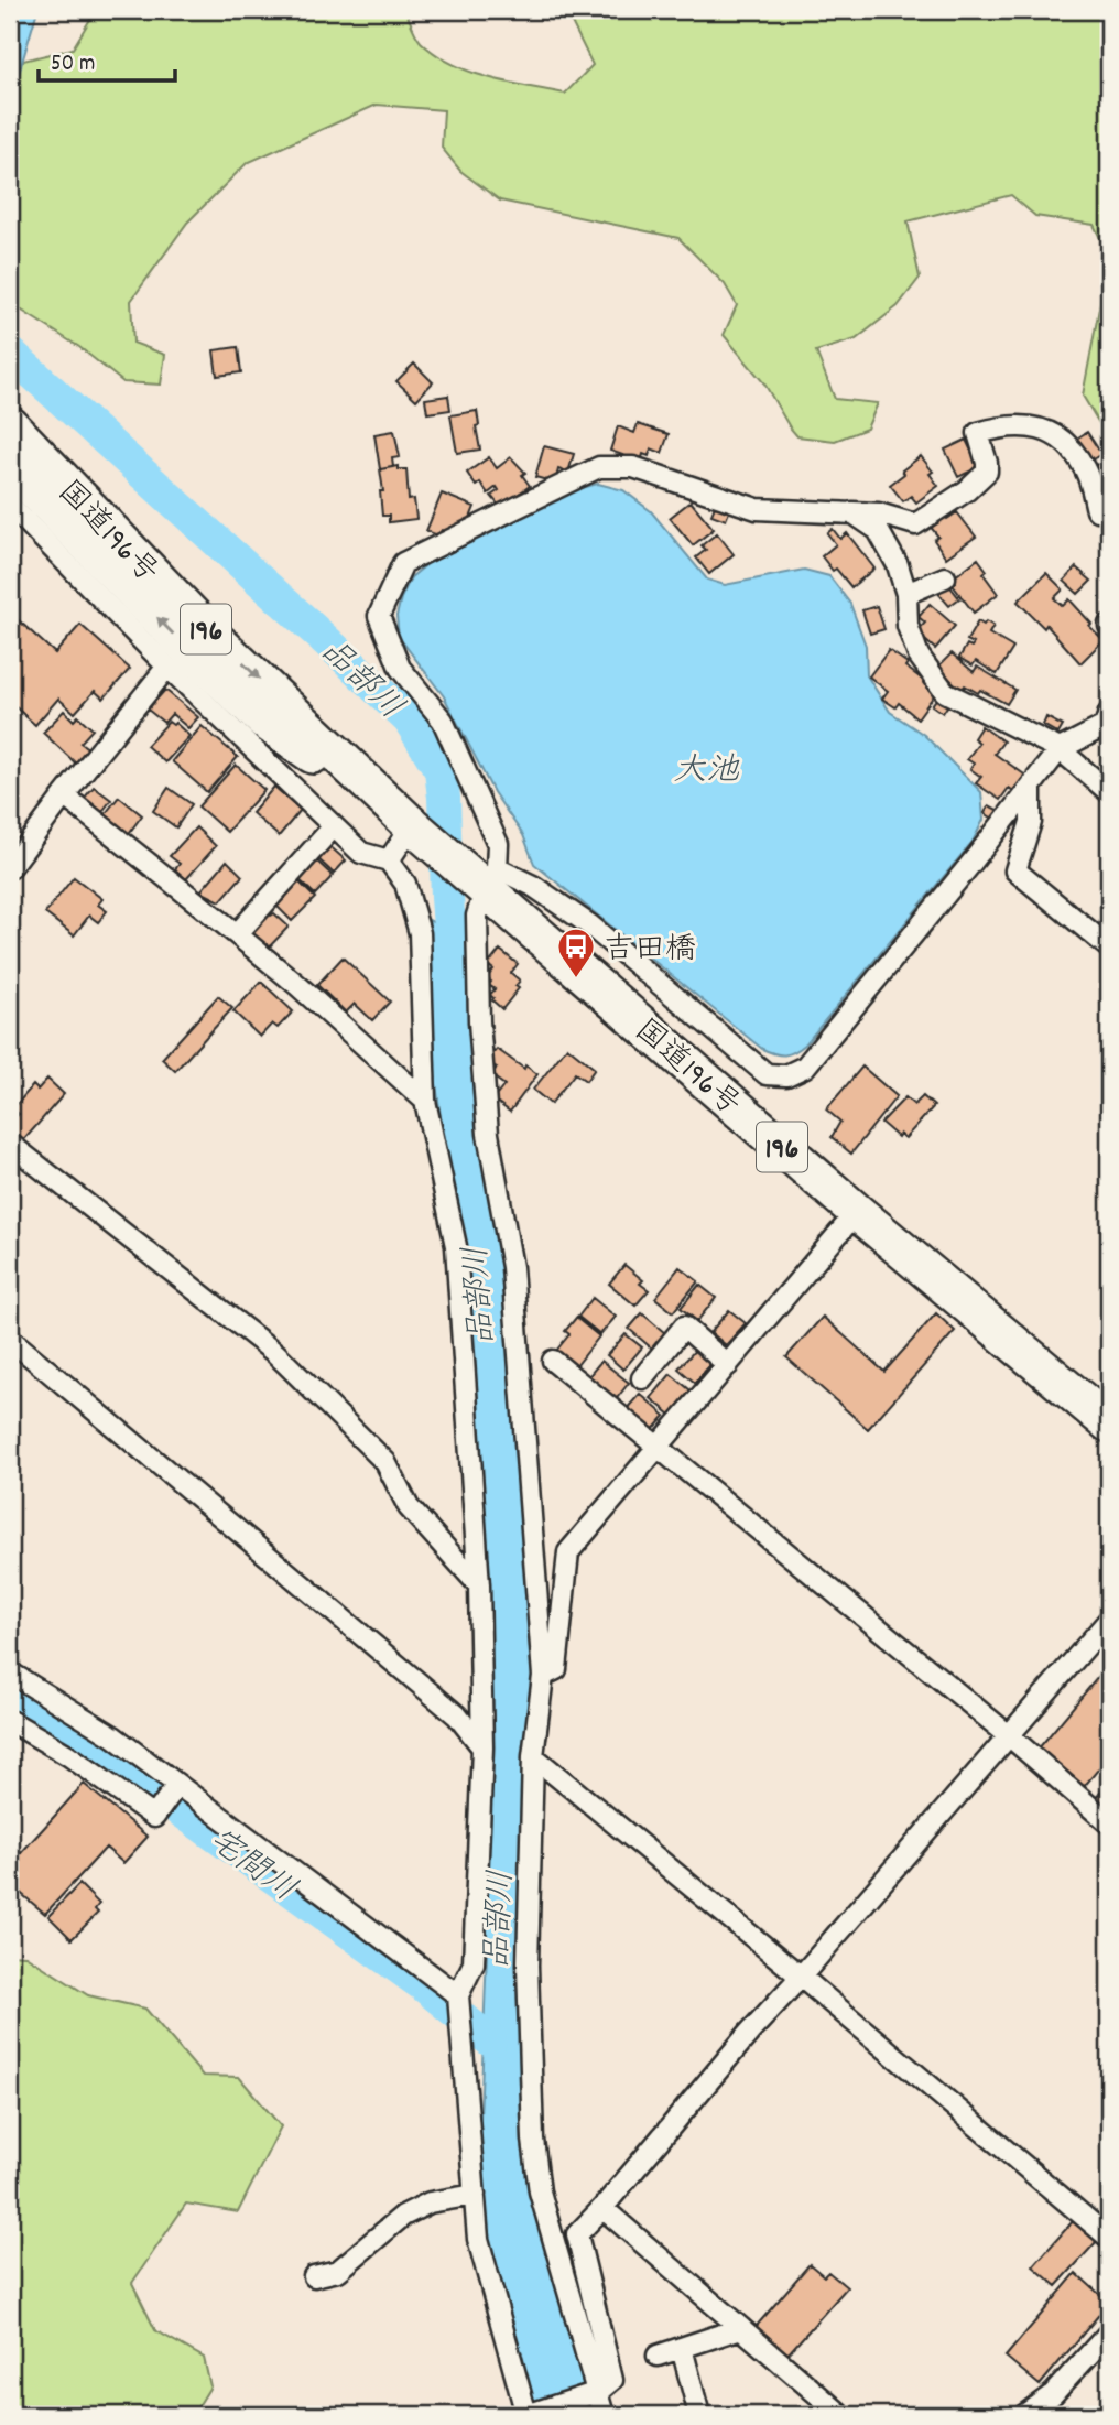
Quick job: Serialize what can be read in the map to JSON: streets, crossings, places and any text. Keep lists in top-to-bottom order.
{
  "streets": {
    "highway": ["国道196号", "196"]
  },
  "water": ["品部川", "大池", "宅間川"],
  "places": {
    "bus stop": ["吉田橋"]
  },
  "scale_bar": "50 m"
}
